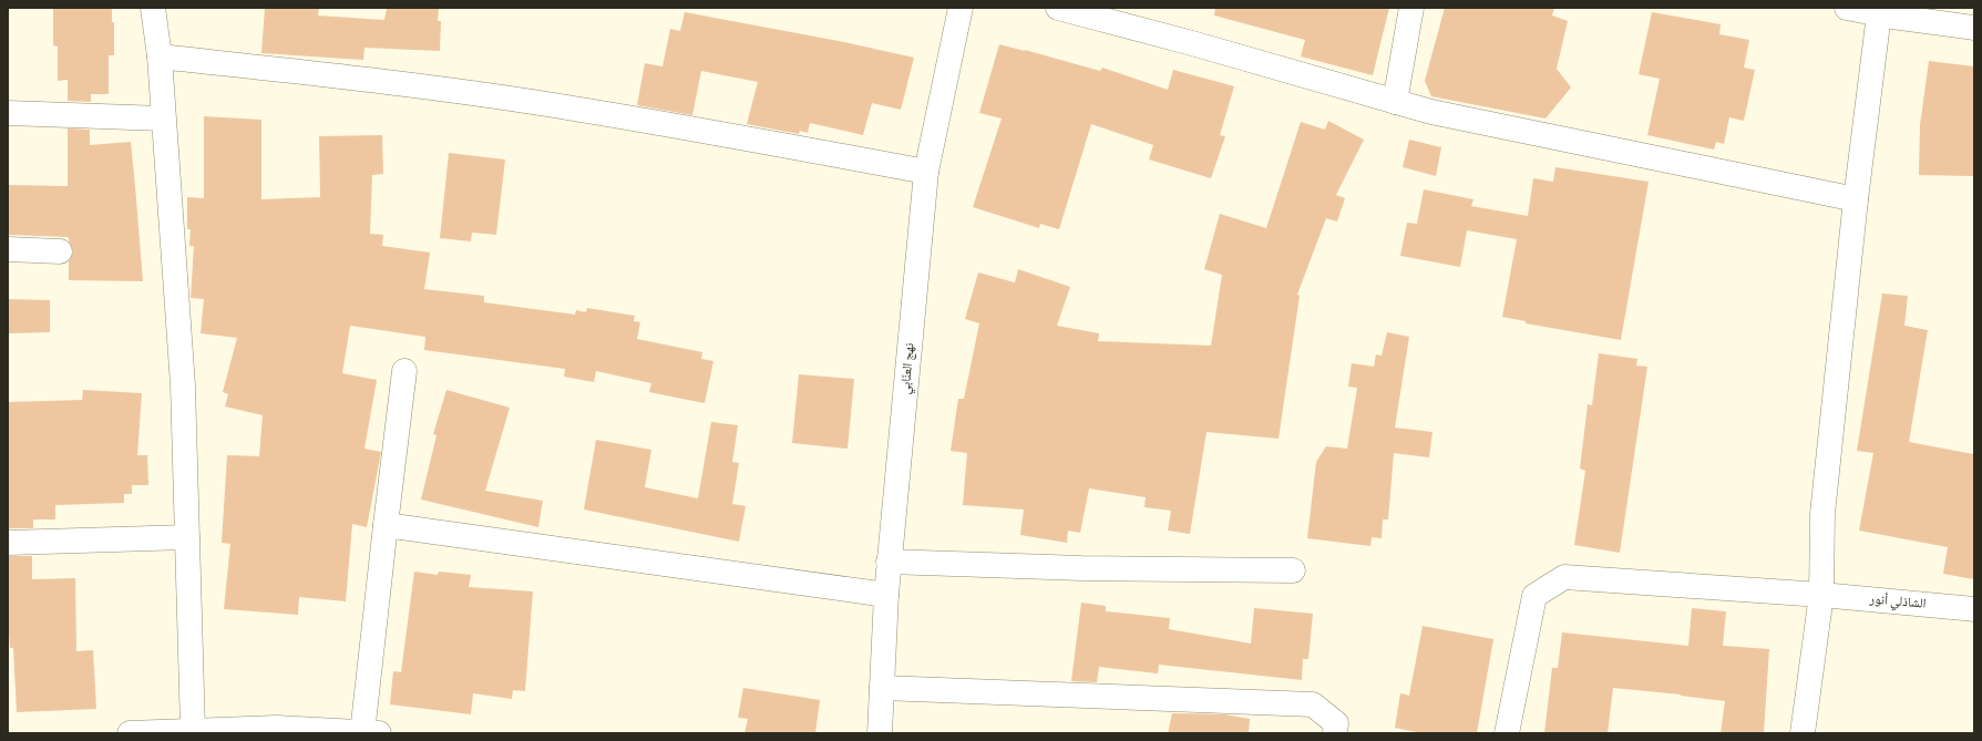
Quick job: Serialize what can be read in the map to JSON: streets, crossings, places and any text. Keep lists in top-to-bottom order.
{
  "streets": {
    "street": ["نهج العنّابي", "الشاذلي أنور"]
  }
}
